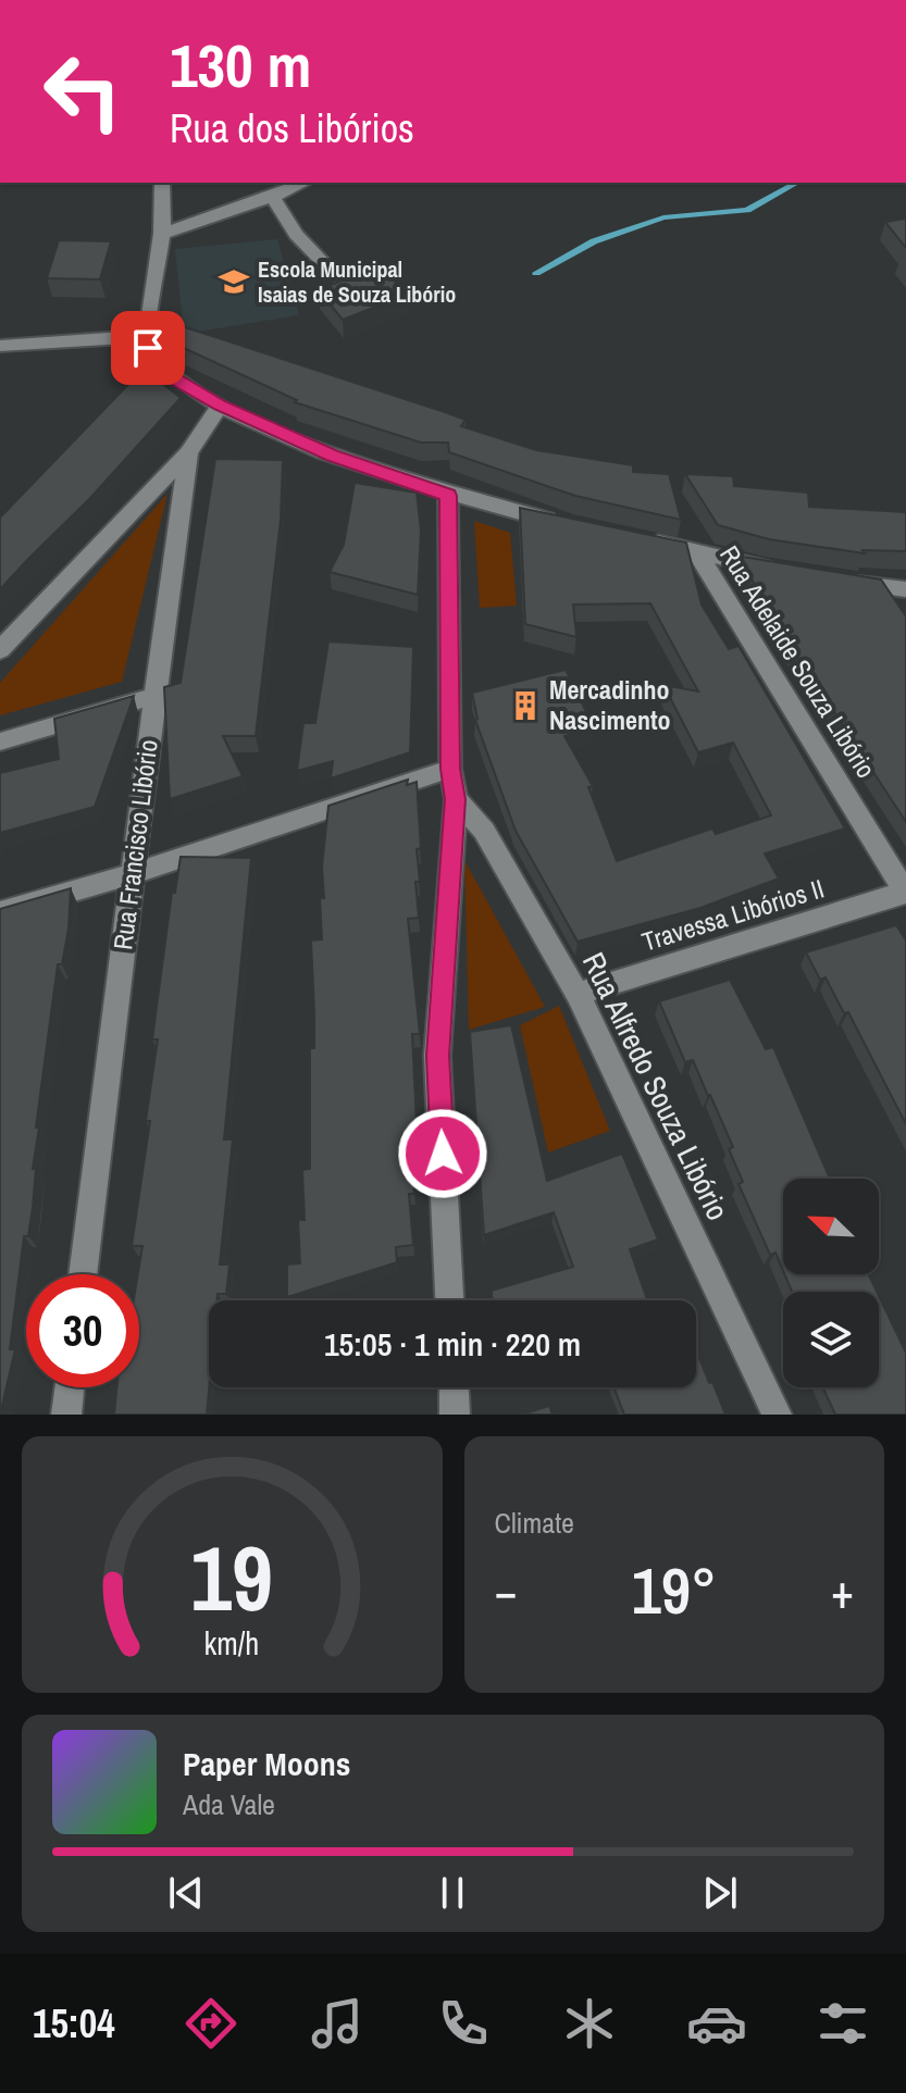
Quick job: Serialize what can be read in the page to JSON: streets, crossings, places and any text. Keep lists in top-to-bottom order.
{
  "streets": {
    "street": [
      "Rua Adelaide Souza Libório",
      "Rua Francisco Libório",
      "Travessa Libórios II",
      "Rua Alfredo Souza Libório"
    ]
  },
  "crossings": [
    ["Rua Adelaide Souza Libório", "Travessa Libórios II"],
    ["Travessa Libórios II", "Rua Alfredo Souza Libório"]
  ],
  "places": {
    "school or university": ["Escola Municipal Isaias de Souza Libório"],
    "building": ["Mercadinho Nascimento"]
  },
  "north": "top left",
  "page": {
    "turn": ["130 m", "Rua dos Libórios"],
    "limit": "30",
    "trip": "15:05 · 1 min · 220 m",
    "tile": "Climate",
    "heat": ["−", "19°", "+"],
    "song": ["Paper Moons", "Ada Vale"],
    "tabs": "15:04",
    "gauge": ["19", "km/h"]
  }
}
